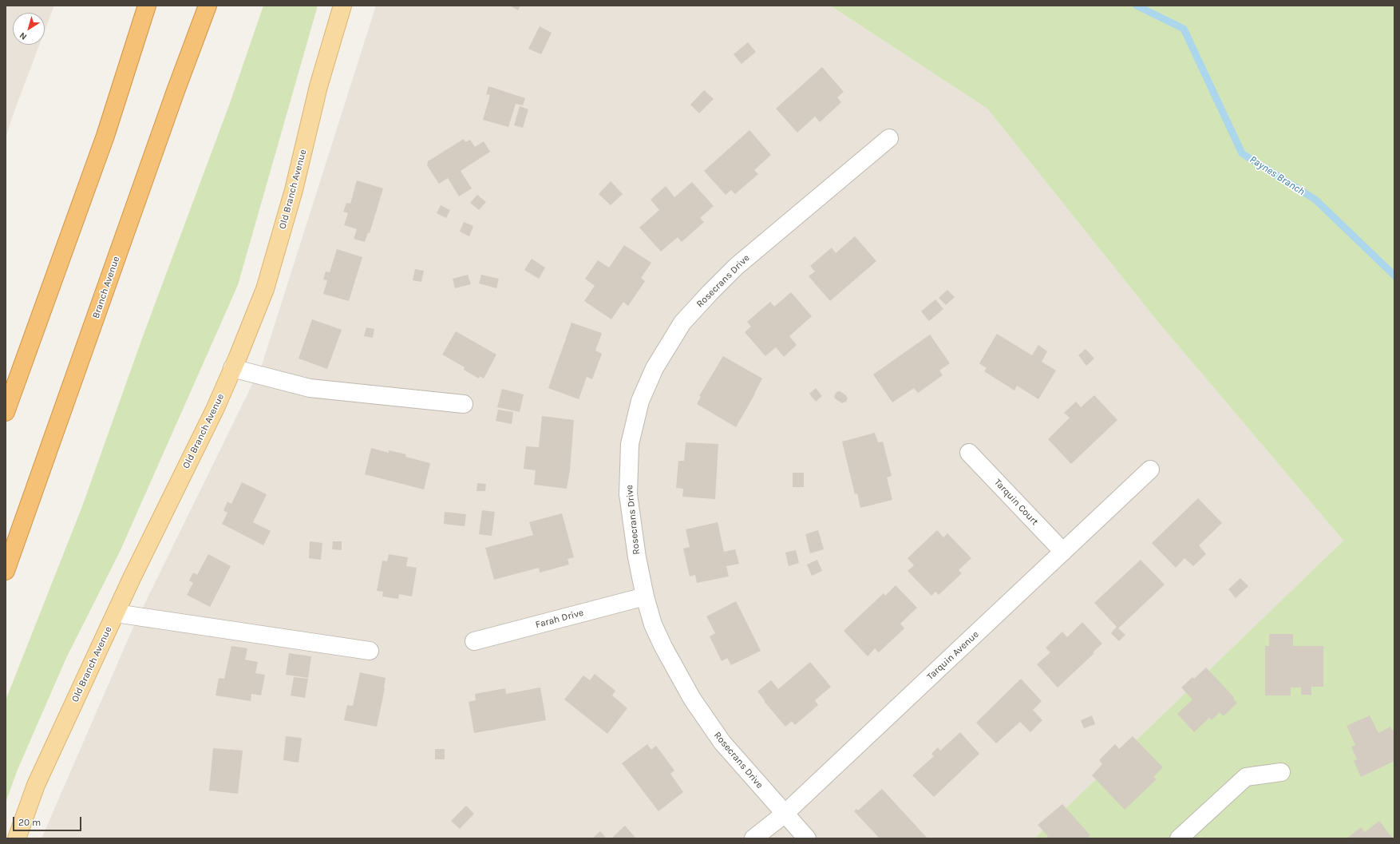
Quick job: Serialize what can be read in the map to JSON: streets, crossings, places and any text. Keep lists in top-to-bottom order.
{
  "streets": {
    "highway": ["Branch Avenue"],
    "main road": ["Old Branch Avenue"],
    "street": [
      "Rosecrans Drive",
      "Tarquin Court",
      "Farah Drive",
      "Tarquin Avenue"
    ]
  },
  "crossings": [
    ["Rosecrans Drive", "Farah Drive"],
    ["Rosecrans Drive", "Tarquin Avenue"],
    ["Tarquin Court", "Tarquin Avenue"]
  ],
  "water": ["Paynes Branch"],
  "scale_bar": "20 m",
  "north": "bottom left"
}
